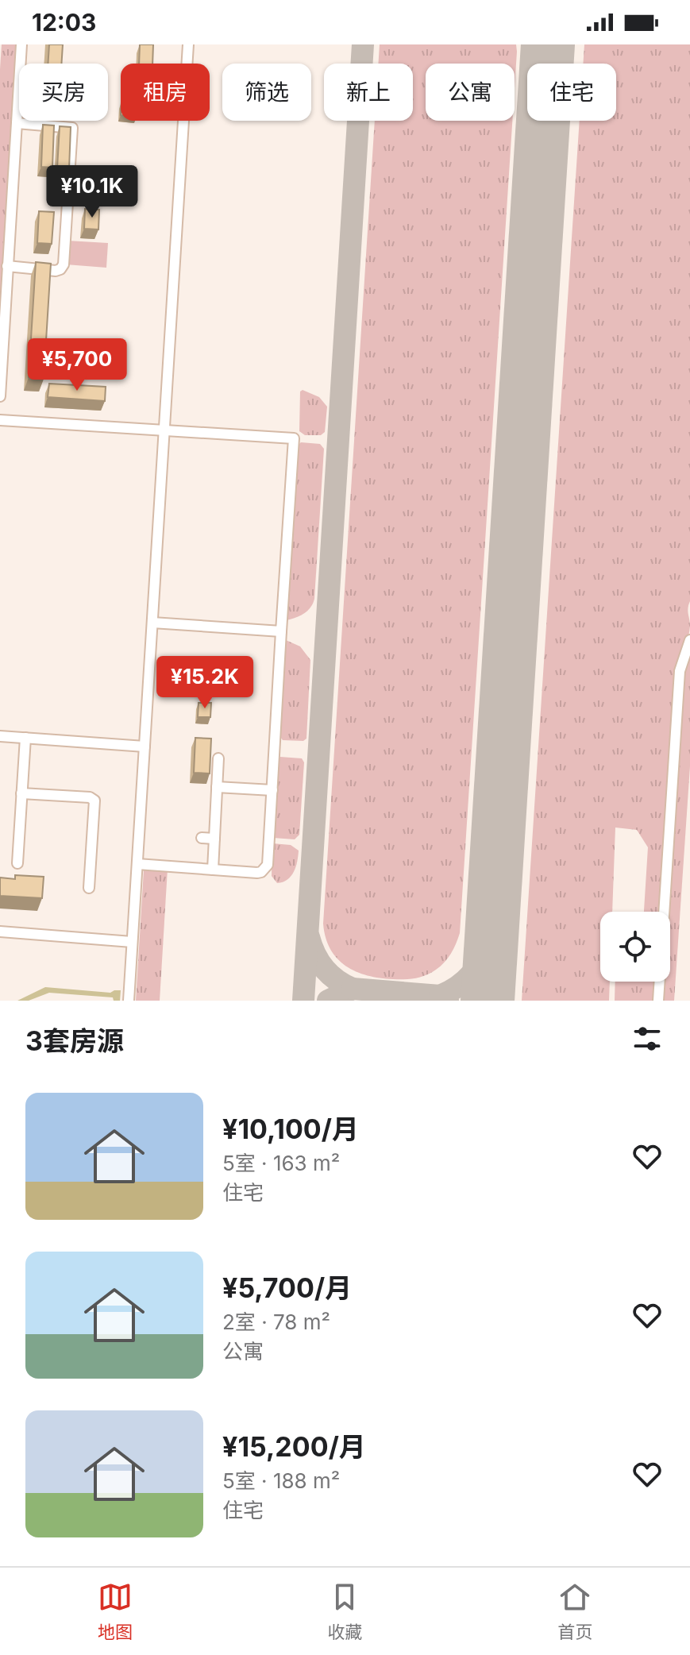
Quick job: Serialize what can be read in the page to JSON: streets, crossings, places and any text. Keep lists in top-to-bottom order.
{
  "page": {
    "status": "12:03",
    "chip": [
      "买房",
      "租房",
      "筛选",
      "新上",
      "公寓",
      "住宅"
    ],
    "price": ["¥10.1K", "¥5,700", "¥15.2K"],
    "heading": "3套房源",
    "list": [
      {
        "name": "¥10,100/月",
        "note": "5室 · 163 m² · 住宅"
      },
      {
        "name": "¥5,700/月",
        "note": "2室 · 78 m² · 公寓"
      },
      {
        "name": "¥15,200/月",
        "note": "5室 · 188 m² · 住宅"
      }
    ],
    "tabs": ["地图", "收藏", "首页"]
  }
}
